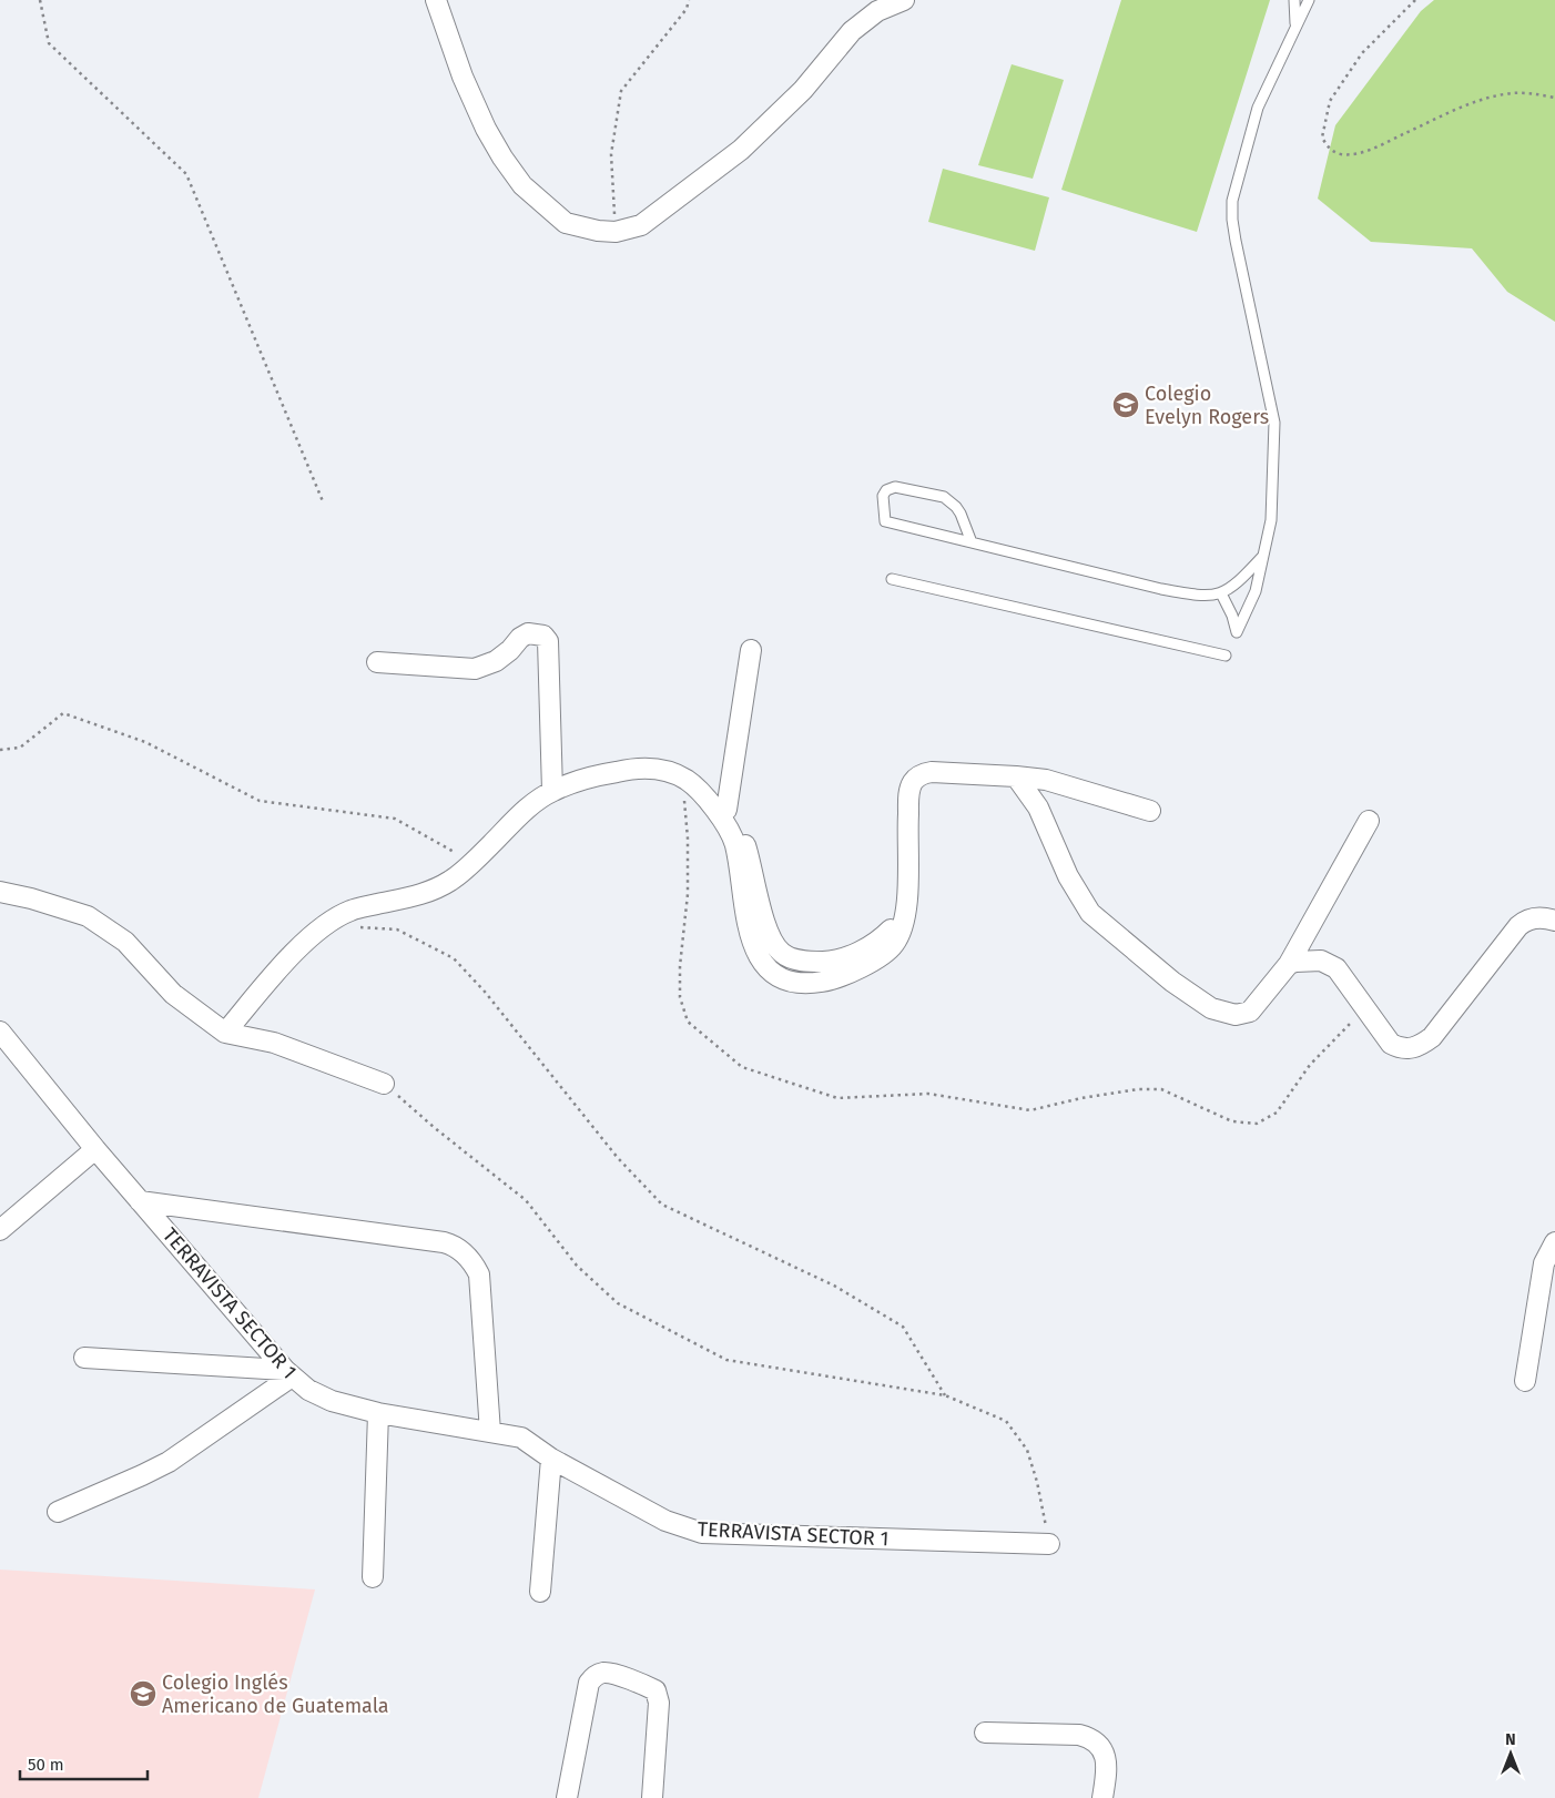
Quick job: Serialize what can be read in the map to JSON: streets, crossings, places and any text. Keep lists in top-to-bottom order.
{
  "streets": {
    "street": ["TERRAVISTA SECTOR 1"]
  },
  "places": {
    "school or university": ["Colegio Evelyn Rogers", "Colegio Inglés Americano de Guatemala"]
  },
  "scale_bar": "50 m",
  "north": "top"
}
